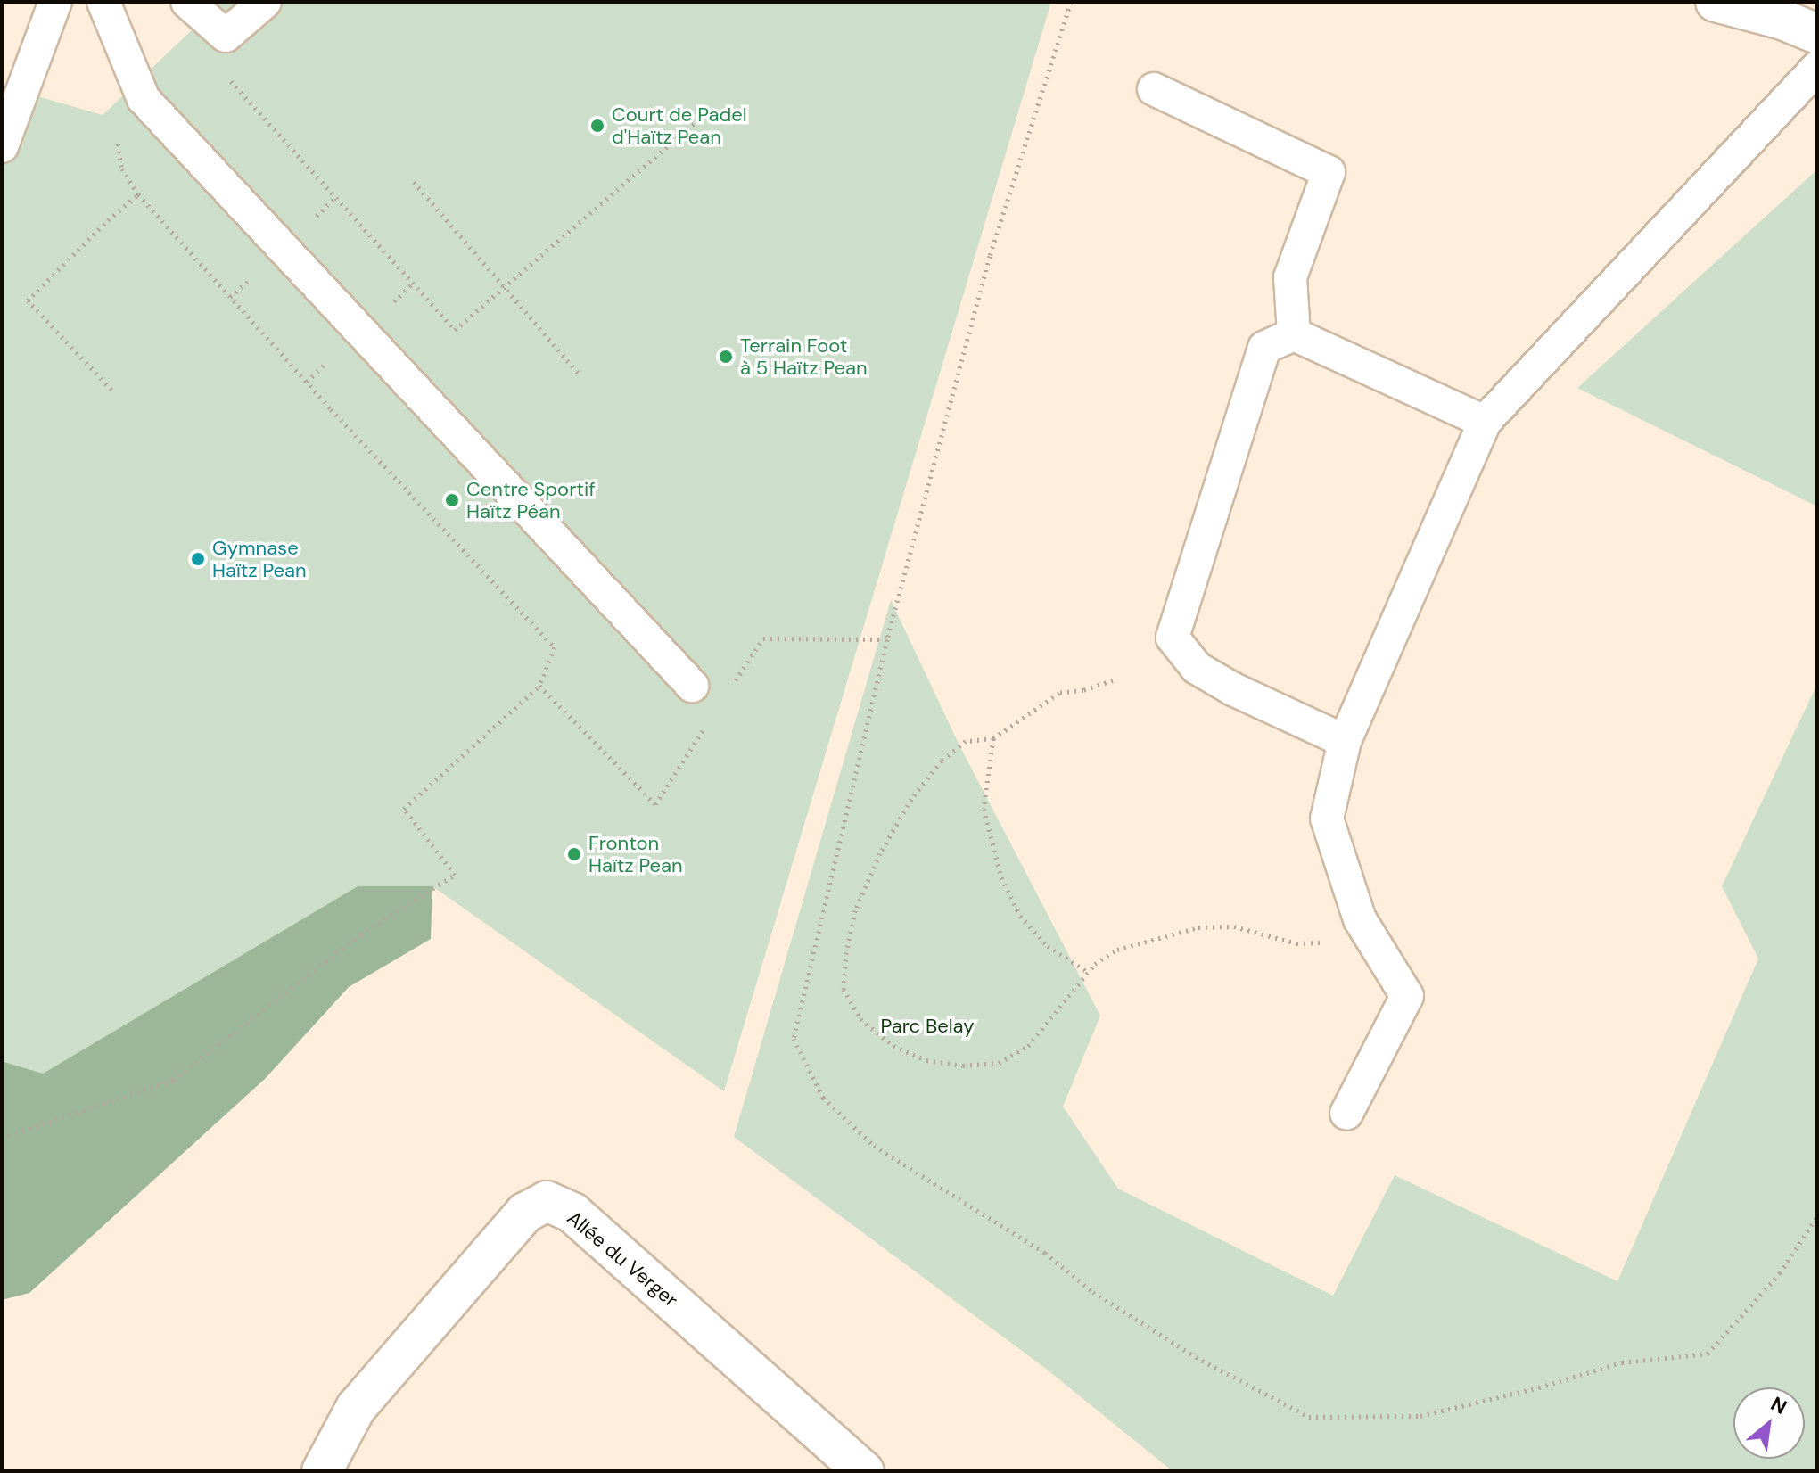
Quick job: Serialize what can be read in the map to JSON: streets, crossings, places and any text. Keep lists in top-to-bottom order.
{
  "streets": {
    "street": ["Allée du Verger"]
  },
  "parks": ["Parc Belay"],
  "places": [
    "Court de Padel d'Haïtz Pean",
    "Terrain Foot à 5 Haïtz Pean",
    "Centre Sportif Haïtz Péan",
    "Gymnase Haïtz Pean",
    "Fronton Haïtz Pean"
  ],
  "north": "top right"
}
